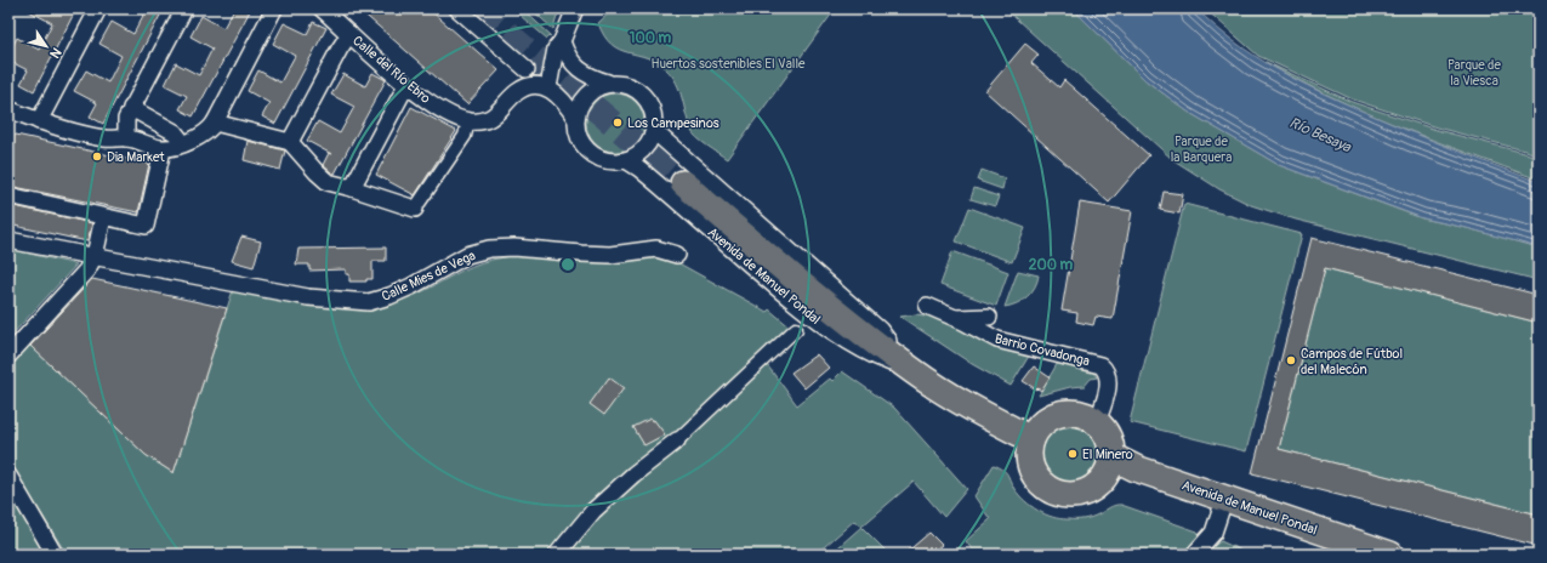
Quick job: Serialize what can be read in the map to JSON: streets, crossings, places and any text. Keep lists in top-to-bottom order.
{
  "streets": {
    "main road": ["Avenida de Manuel Pondal"],
    "street": ["Calle del Río Ebro", "Calle Mies de Vega", "Barrio Covadonga"]
  },
  "crossings": [
    ["Avenida de Manuel Pondal", "Barrio Covadonga"]
  ],
  "water": ["Río Besaya"],
  "parks": ["Huertos sostenibles El Valle", "Parque de la Viesca", "Parque de la Barquera"],
  "places": [
    "Los Campesinos",
    "Dia Market",
    "Campos de Fútbol del Malecón",
    "El Minero"
  ],
  "north": "bottom right",
  "rings": ["100 m", "200 m"]
}
